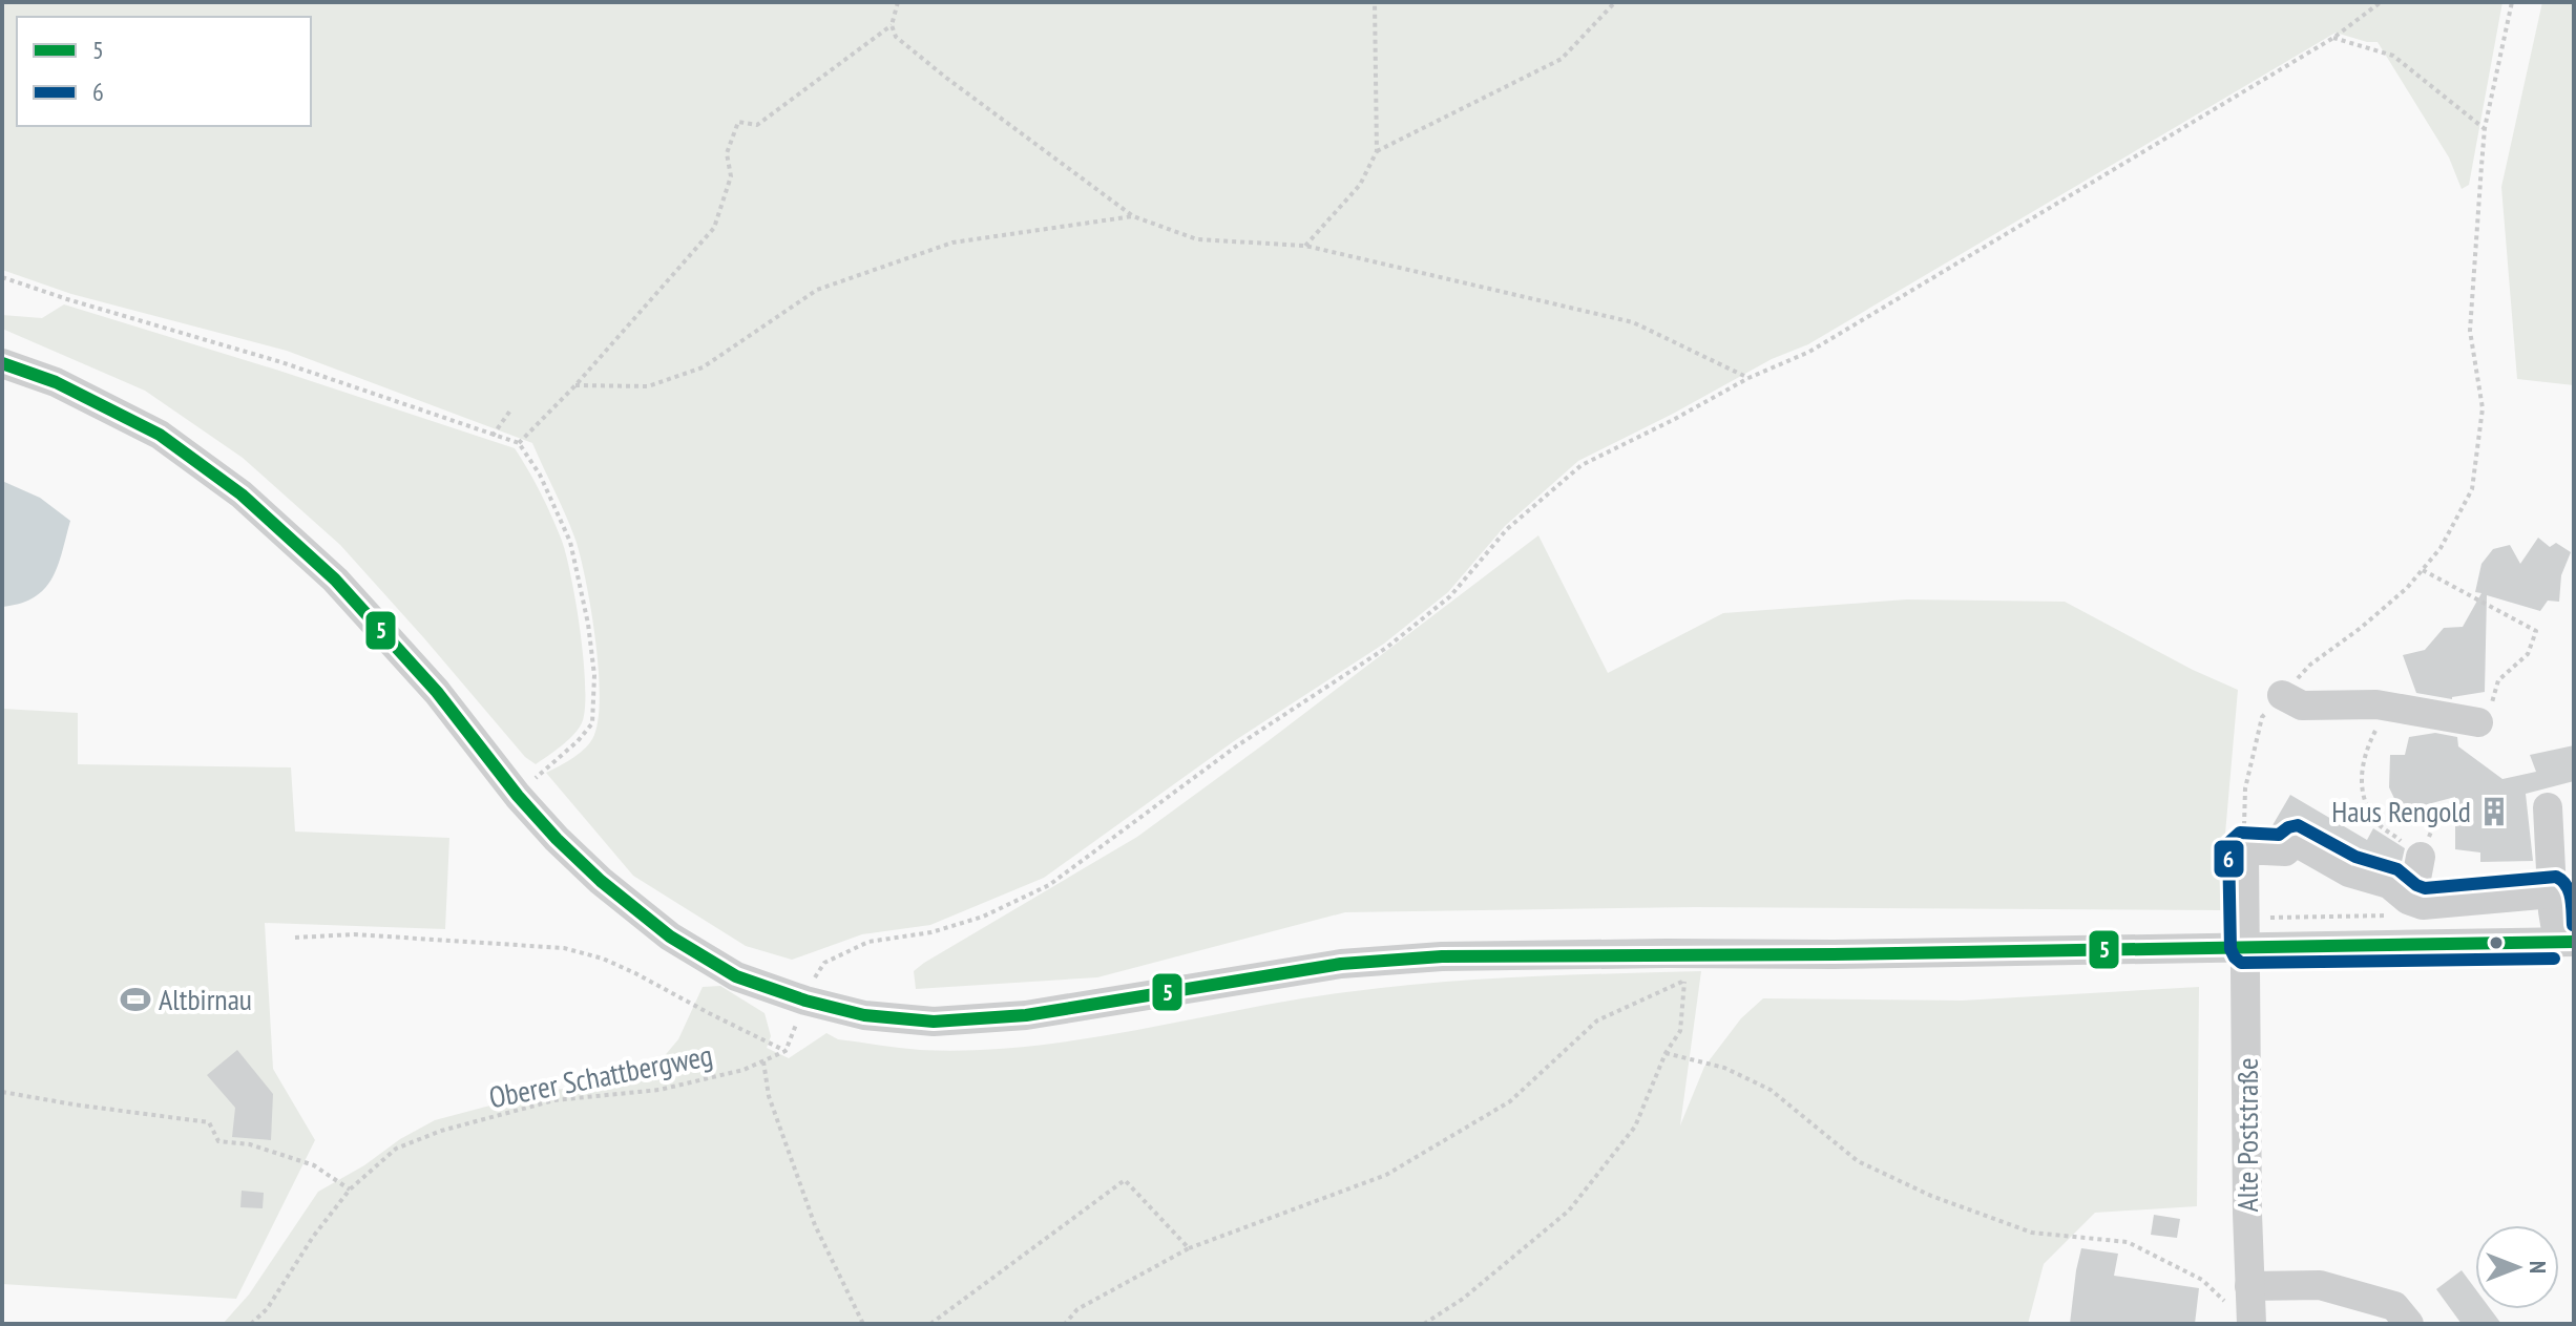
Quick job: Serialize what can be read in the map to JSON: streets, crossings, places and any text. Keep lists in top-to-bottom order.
{
  "streets": {
    "street": ["Alte Poststraße"],
    "path": ["Oberer Schattbergweg"]
  },
  "places": {
    "building": ["Haus Rengold"],
    "sports": ["Altbirnau"]
  },
  "lines": ["transit line 5", "transit line 6"],
  "legend": ["5", "6"],
  "north": "right"
}
